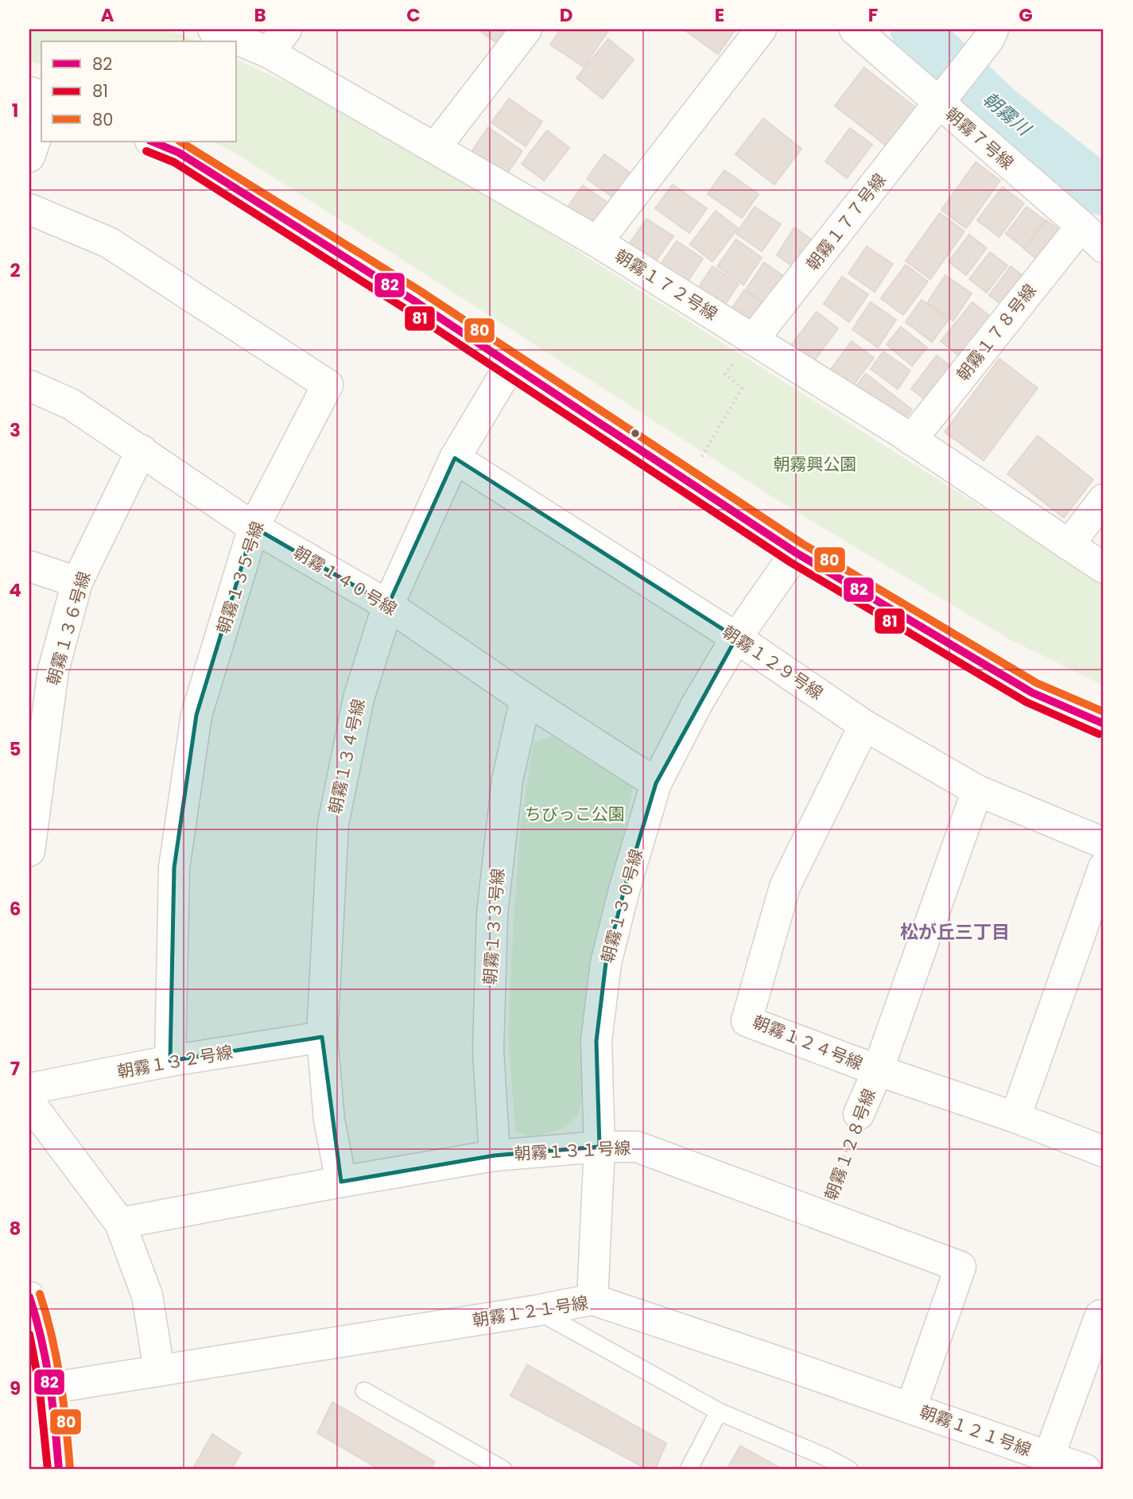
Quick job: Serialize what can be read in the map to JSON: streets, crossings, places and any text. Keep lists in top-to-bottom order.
{
  "streets": {
    "street": [
      "朝霧７号線",
      "朝霧１７７号線",
      "朝霧１７２号線",
      "朝霧１７８号線",
      "朝霧１３５号線",
      "朝霧１４０号線",
      "朝霧１３６号線",
      "朝霧１２９号線",
      "朝霧１３４号線",
      "朝霧１３０号線",
      "朝霧１３３号線",
      "朝霧１２４号線",
      "朝霧１３２号線",
      "朝霧１２８号線",
      "朝霧１３１号線",
      "朝霧１２１号線"
    ]
  },
  "crossings": [
    ["朝霧７号線", "朝霧１７７号線"],
    ["朝霧７号線", "朝霧１７８号線"],
    ["朝霧１７７号線", "朝霧１７２号線"],
    ["朝霧１７２号線", "朝霧１７８号線"],
    ["朝霧１３５号線", "朝霧１４０号線"],
    ["朝霧１３５号線", "朝霧１３２号線"],
    ["朝霧１４０号線", "朝霧１３６号線"],
    ["朝霧１４０号線", "朝霧１３４号線"],
    ["朝霧１４０号線", "朝霧１３０号線"],
    ["朝霧１４０号線", "朝霧１３３号線"],
    ["朝霧１２９号線", "朝霧１３４号線"],
    ["朝霧１２９号線", "朝霧１３０号線"],
    ["朝霧１２９号線", "朝霧１２４号線"],
    ["朝霧１２９号線", "朝霧１２８号線"],
    ["朝霧１３４号線", "朝霧１３２号線"],
    ["朝霧１３４号線", "朝霧１３１号線"],
    ["朝霧１３０号線", "朝霧１３１号線"],
    ["朝霧１３０号線", "朝霧１２１号線"],
    ["朝霧１３３号線", "朝霧１３１号線"],
    ["朝霧１２４号線", "朝霧１２８号線"],
    ["朝霧１２８号線", "朝霧１３１号線"],
    ["朝霧１３１号線", "朝霧１２１号線"]
  ],
  "districts": ["松が丘三丁目"],
  "water": ["朝霧川"],
  "parks": ["朝霧興公園", "ちびっこ公園"],
  "lines": ["transit line 82", "transit line 80", "transit line 81"],
  "legend": ["82", "81", "80"],
  "grid": {
    "columns": [
      "A",
      "B",
      "C",
      "D",
      "E",
      "F",
      "G"
    ],
    "rows": [
      "1",
      "2",
      "3",
      "4",
      "5",
      "6",
      "7",
      "8",
      "9"
    ]
  }
}
